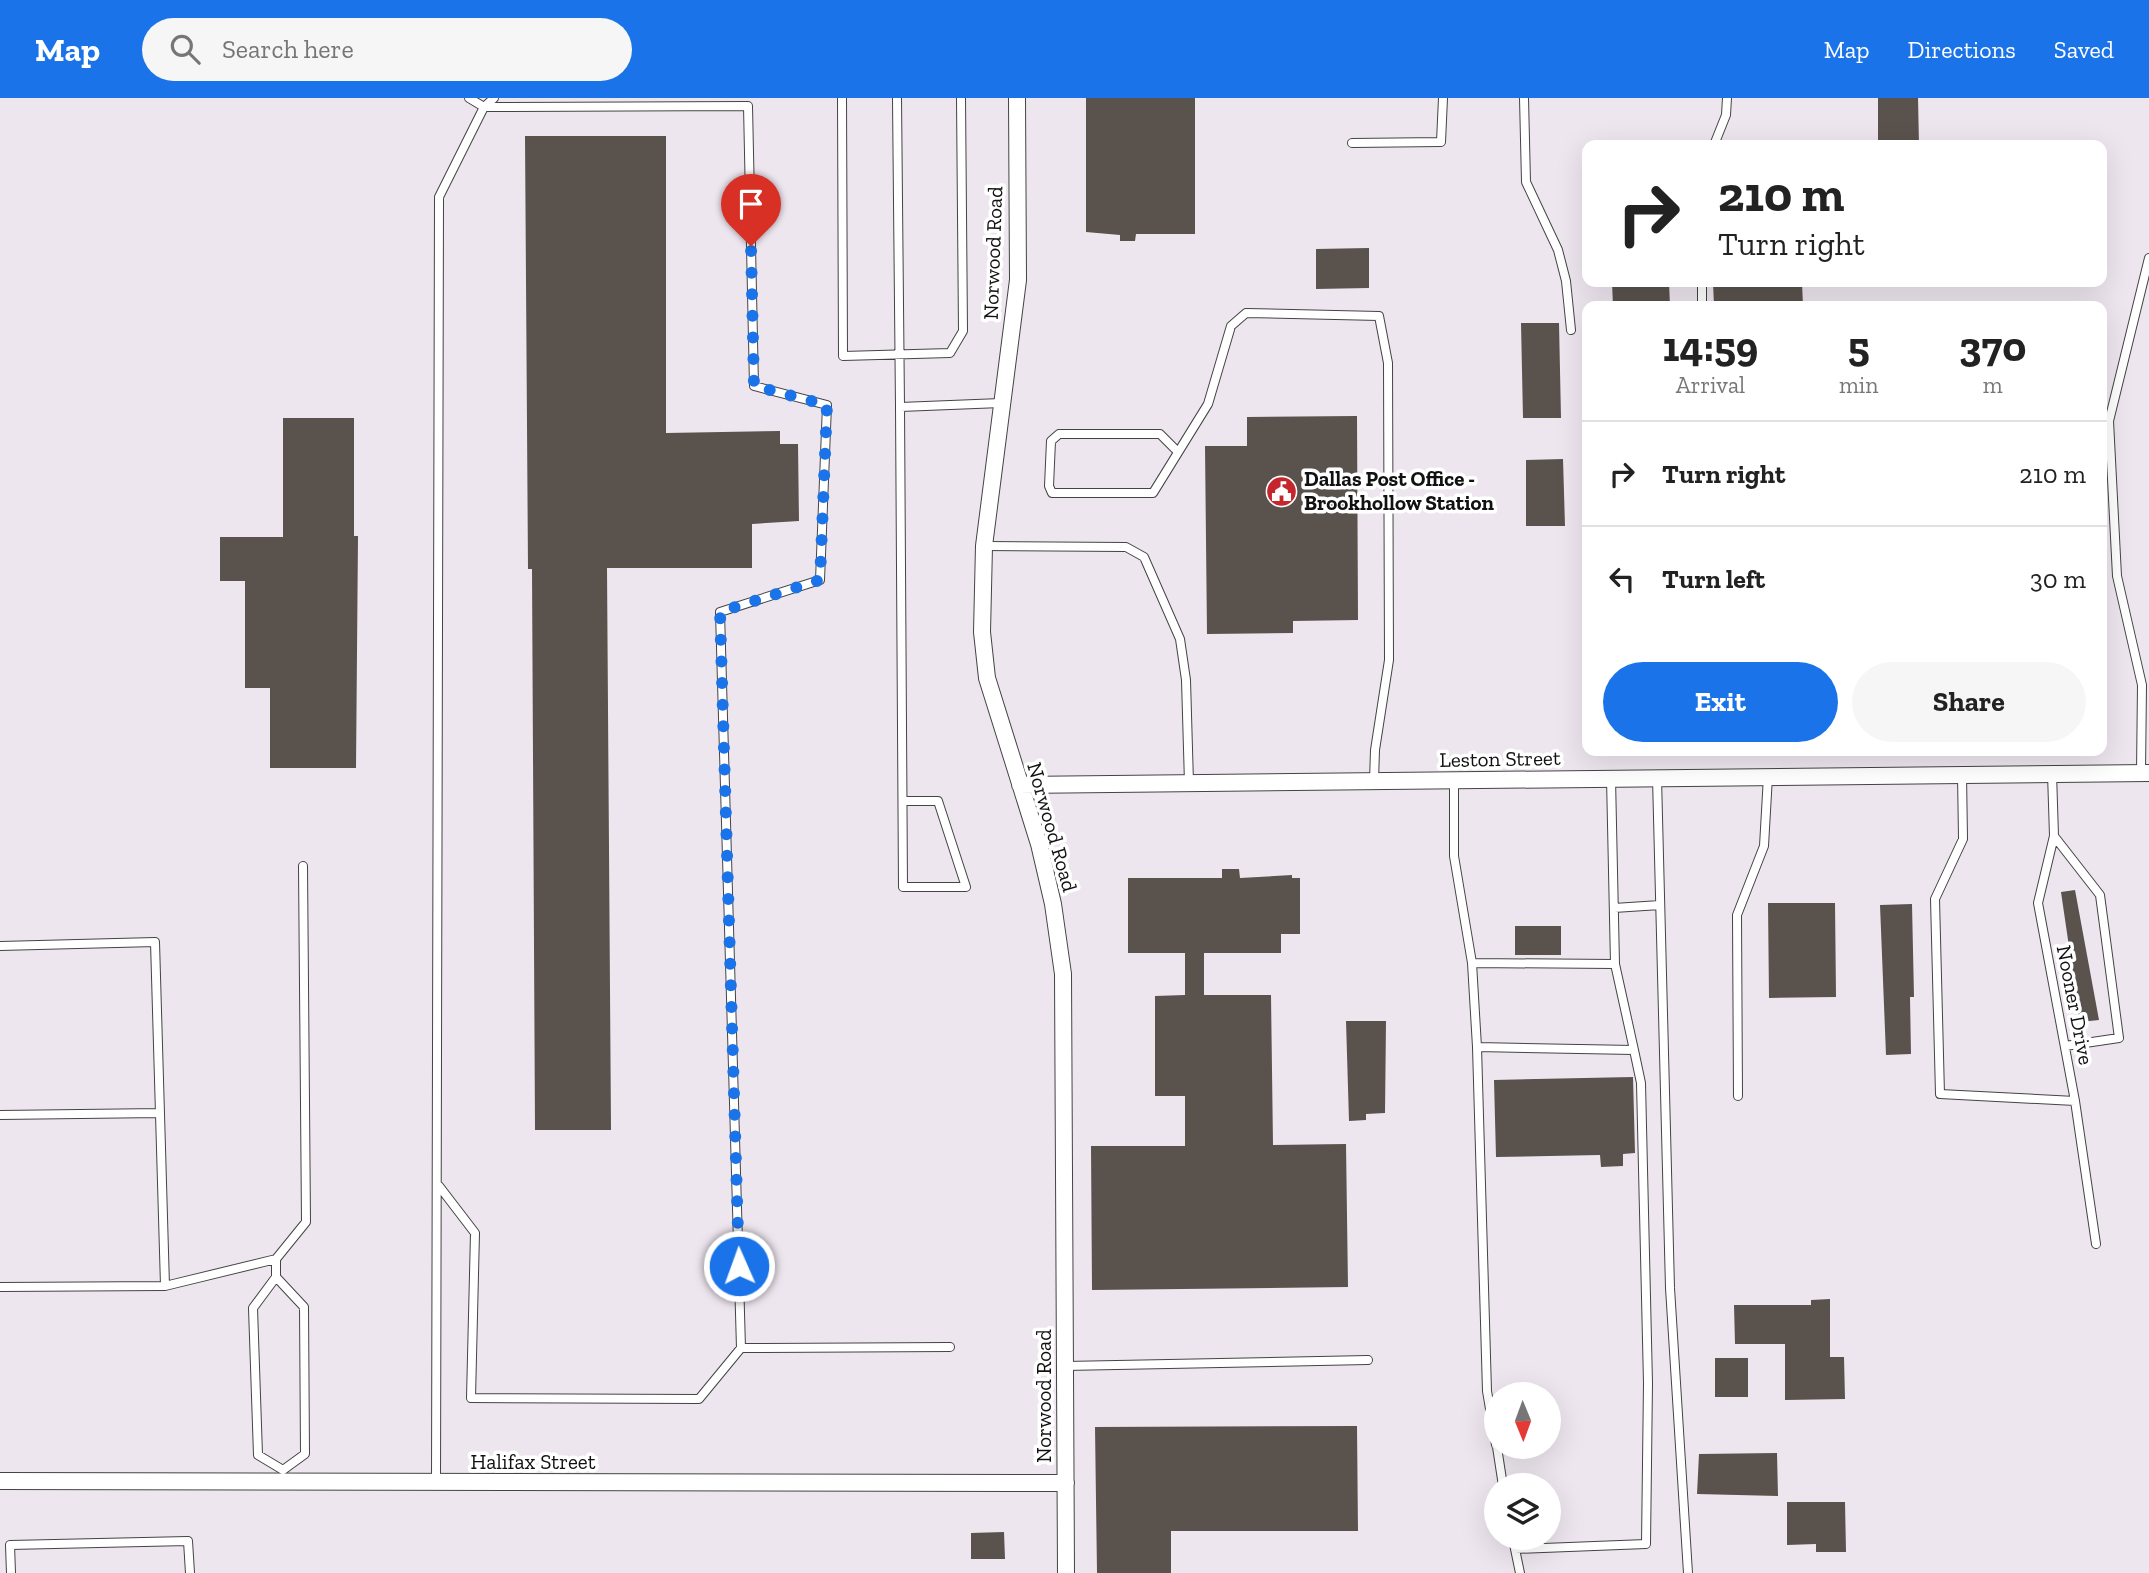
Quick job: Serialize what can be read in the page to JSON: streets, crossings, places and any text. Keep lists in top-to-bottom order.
{
  "streets": {
    "street": ["Norwood Road", "Leston Street", "Halifax Street"],
    "lane": ["Nooner Drive"]
  },
  "crossings": [
    ["Norwood Road", "Leston Street"],
    ["Norwood Road", "Halifax Street"],
    ["Leston Street", "Nooner Drive"]
  ],
  "places": {
    "public building": ["Dallas Post Office - Brookhollow Station"]
  },
  "north": "bottom",
  "page": {
    "header": "Map",
    "search": "Search here",
    "nav": ["Map", "Directions", "Saved"],
    "turn": ["210 m", "Turn right"],
    "eta": [
      "14:59",
      "Arrival",
      "5",
      "min",
      "370",
      "m"
    ],
    "list": [
      {
        "name": "Turn right",
        "value": "210 m"
      },
      {
        "name": "Turn left",
        "value": "30 m"
      }
    ],
    "buttons": ["Exit", "Share"]
  }
}
